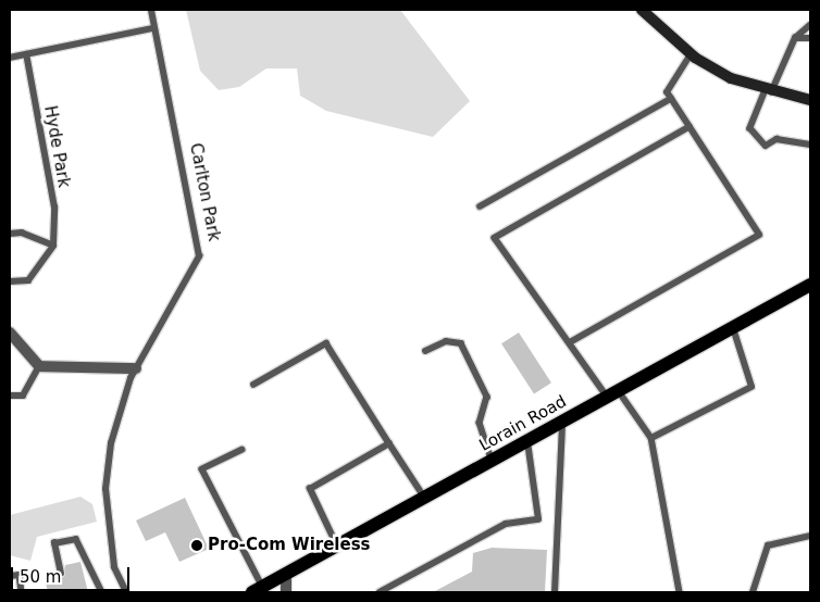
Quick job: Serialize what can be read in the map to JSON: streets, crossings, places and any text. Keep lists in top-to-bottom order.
{
  "streets": {
    "main road": ["Lorain Road"],
    "lane": ["Hyde Park", "Carlton Park"]
  },
  "places": ["Pro-Com Wireless"],
  "scale_bar": "50 m"
}
